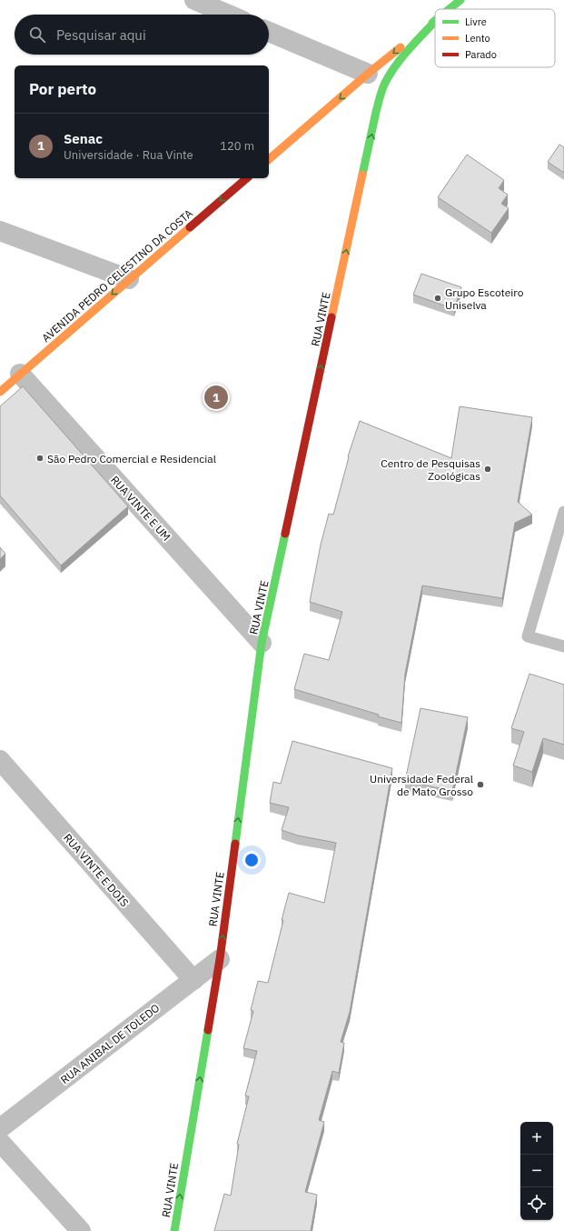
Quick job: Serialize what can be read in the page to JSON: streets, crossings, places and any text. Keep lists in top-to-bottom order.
{
  "streets": {
    "street": [
      "AVENIDA PEDRO CELESTINO DA COSTA",
      "RUA VINTE",
      "RUA VINTE E UM",
      "RUA VINTE E DOIS",
      "RUA ANIBAL DE TOLEDO"
    ]
  },
  "crossings": [
    ["AVENIDA PEDRO CELESTINO DA COSTA", "RUA VINTE E UM"],
    ["RUA VINTE", "RUA VINTE E UM"],
    ["RUA VINTE", "RUA ANIBAL DE TOLEDO"],
    ["RUA VINTE E DOIS", "RUA ANIBAL DE TOLEDO"]
  ],
  "one_way": ["AVENIDA PEDRO CELESTINO DA COSTA", "RUA VINTE"],
  "places": [
    "Grupo Escoteiro Uniselva",
    "São Pedro Comercial e Residencial",
    "Centro de Pesquisas Zoológicas",
    "Universidade Federal de Mato Grosso"
  ],
  "legend": ["Livre", "Lento", "Parado"],
  "page": {
    "search": "Pesquisar aqui",
    "heading": "Por perto",
    "list": [
      {
        "mark": "1",
        "name": "Senac",
        "note": "Universidade · Rua Vinte",
        "value": "120 m"
      }
    ],
    "pins": "1",
    "map_buttons": ["+", "−"]
  }
}
